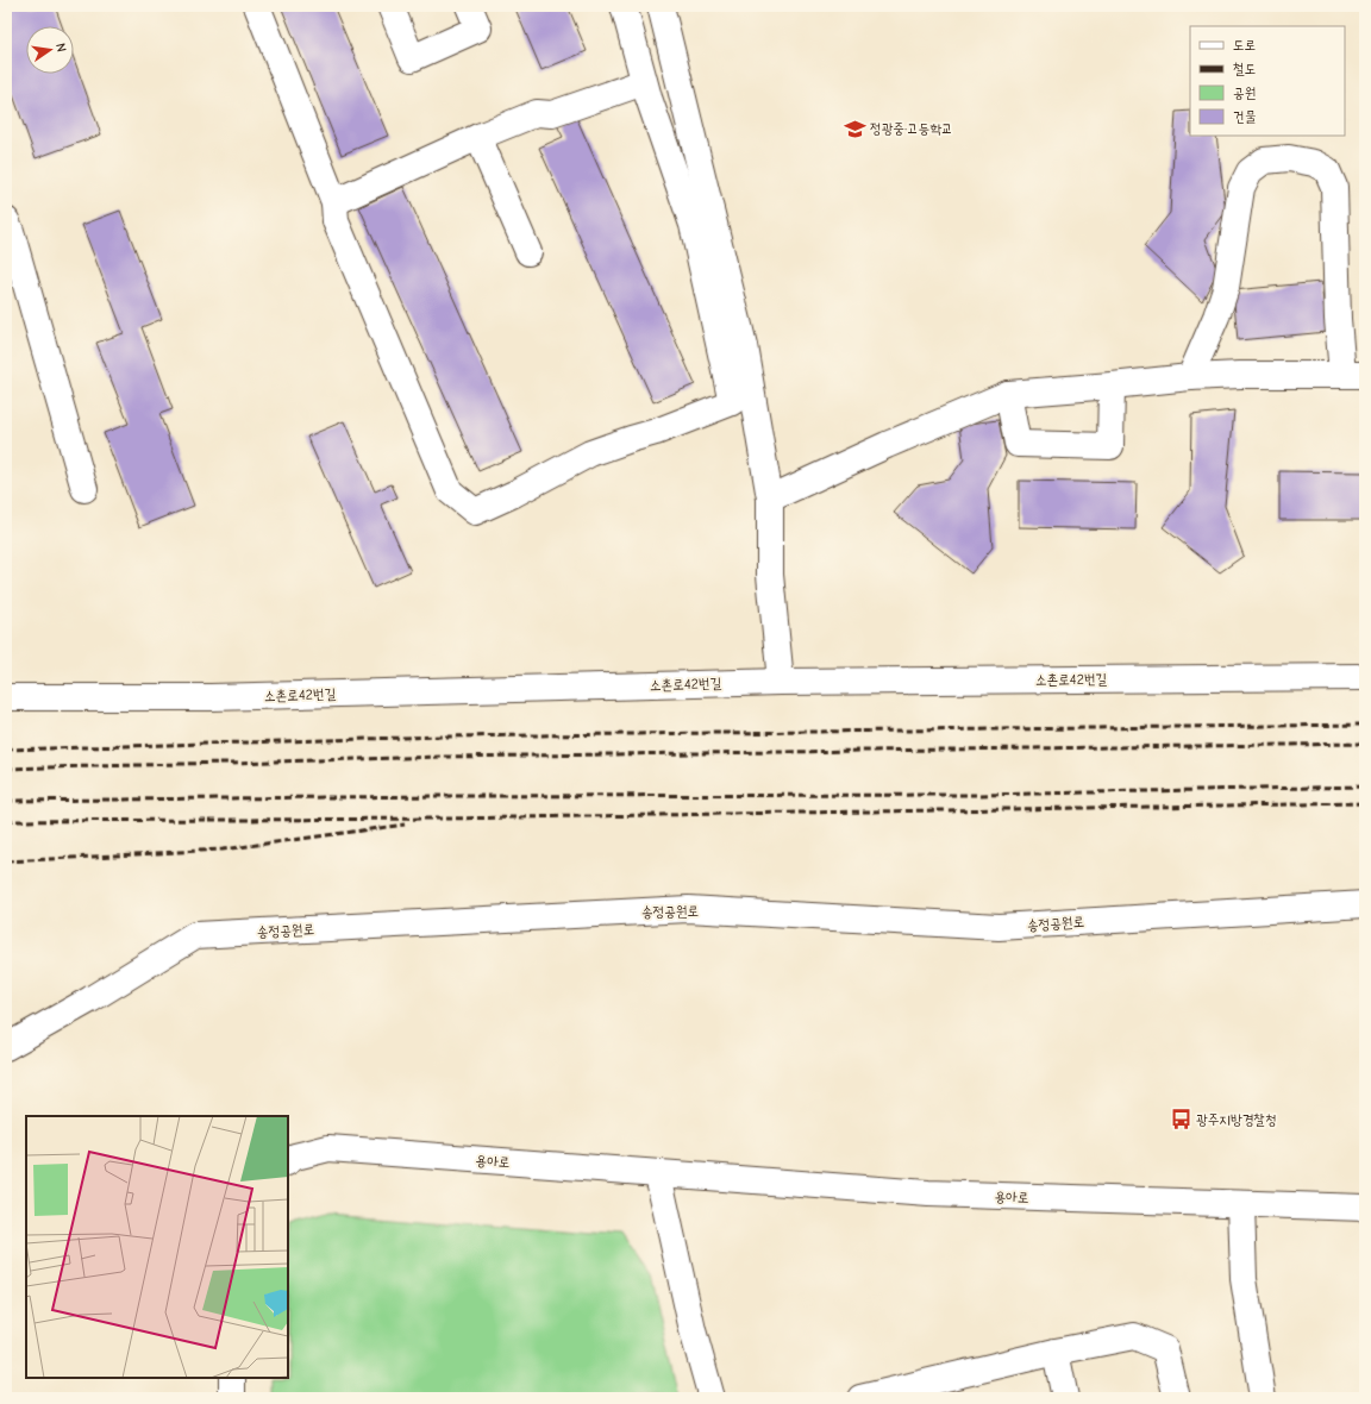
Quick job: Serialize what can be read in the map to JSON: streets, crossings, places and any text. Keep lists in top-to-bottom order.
{
  "streets": {
    "street": ["소촌로42번길", "송정공원로", "용아로"]
  },
  "places": {
    "school or university": ["정광중·고등학교"],
    "bus stop": ["광주지방경찰청"]
  },
  "legend": [
    "도로",
    "철도",
    "공원",
    "건물"
  ],
  "north": "right"
}
